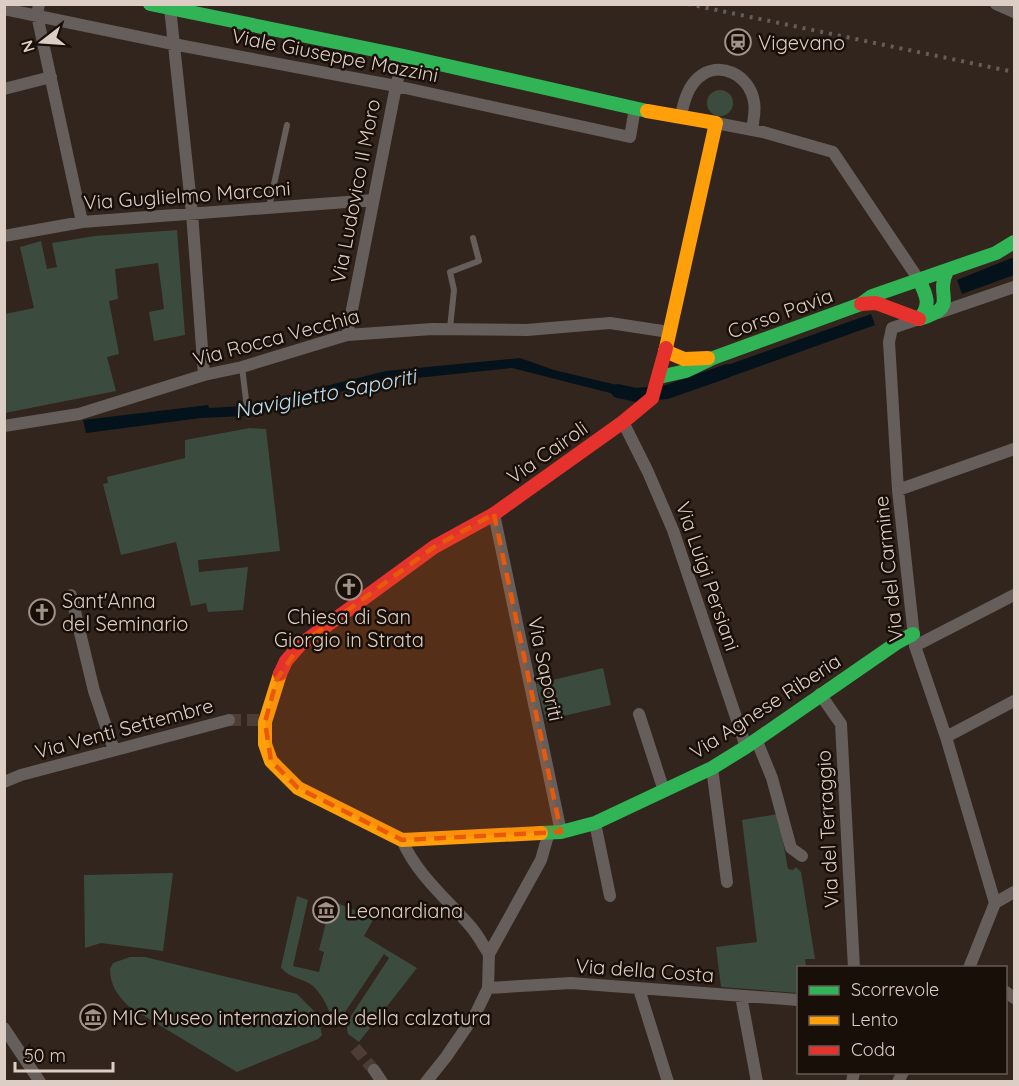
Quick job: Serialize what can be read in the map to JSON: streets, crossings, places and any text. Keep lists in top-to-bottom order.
{
  "streets": {
    "street": [
      "Viale Giuseppe Mazzini",
      "Via Ludovico Il Moro",
      "Via Guglielmo Marconi",
      "Corso Pavia",
      "Via Rocca Vecchia",
      "Via Cairoli",
      "Via del Carmine",
      "Via Luigi Persiani",
      "Via Saporiti",
      "Via Agnese Riberia",
      "Via Venti Settembre",
      "Via del Terraggio",
      "Via della Costa"
    ]
  },
  "crossings": [
    ["Viale Giuseppe Mazzini", "Via Ludovico Il Moro"],
    ["Via Ludovico Il Moro", "Via Guglielmo Marconi"],
    ["Via Ludovico Il Moro", "Via Rocca Vecchia"],
    ["Corso Pavia", "Via Cairoli"],
    ["Corso Pavia", "Via del Carmine"],
    ["Via Cairoli", "Via Luigi Persiani"],
    ["Via Cairoli", "Via Saporiti"],
    ["Via Cairoli", "Via Agnese Riberia"],
    ["Via del Carmine", "Via Agnese Riberia"],
    ["Via Luigi Persiani", "Via Agnese Riberia"],
    ["Via Saporiti", "Via Agnese Riberia"],
    ["Via Agnese Riberia", "Via del Terraggio"]
  ],
  "water": ["Naviglietto Saporiti"],
  "places": {
    "station": ["Vigevano"],
    "church": ["Chiesa di San Giorgio in Strata", "Sant'Anna del Seminario"],
    "museum": ["Leonardiana", "MIC Museo internazionale della calzatura"]
  },
  "legend": ["Scorrevole", "Lento", "Coda"],
  "scale_bar": "50 m",
  "north": "left"
}
